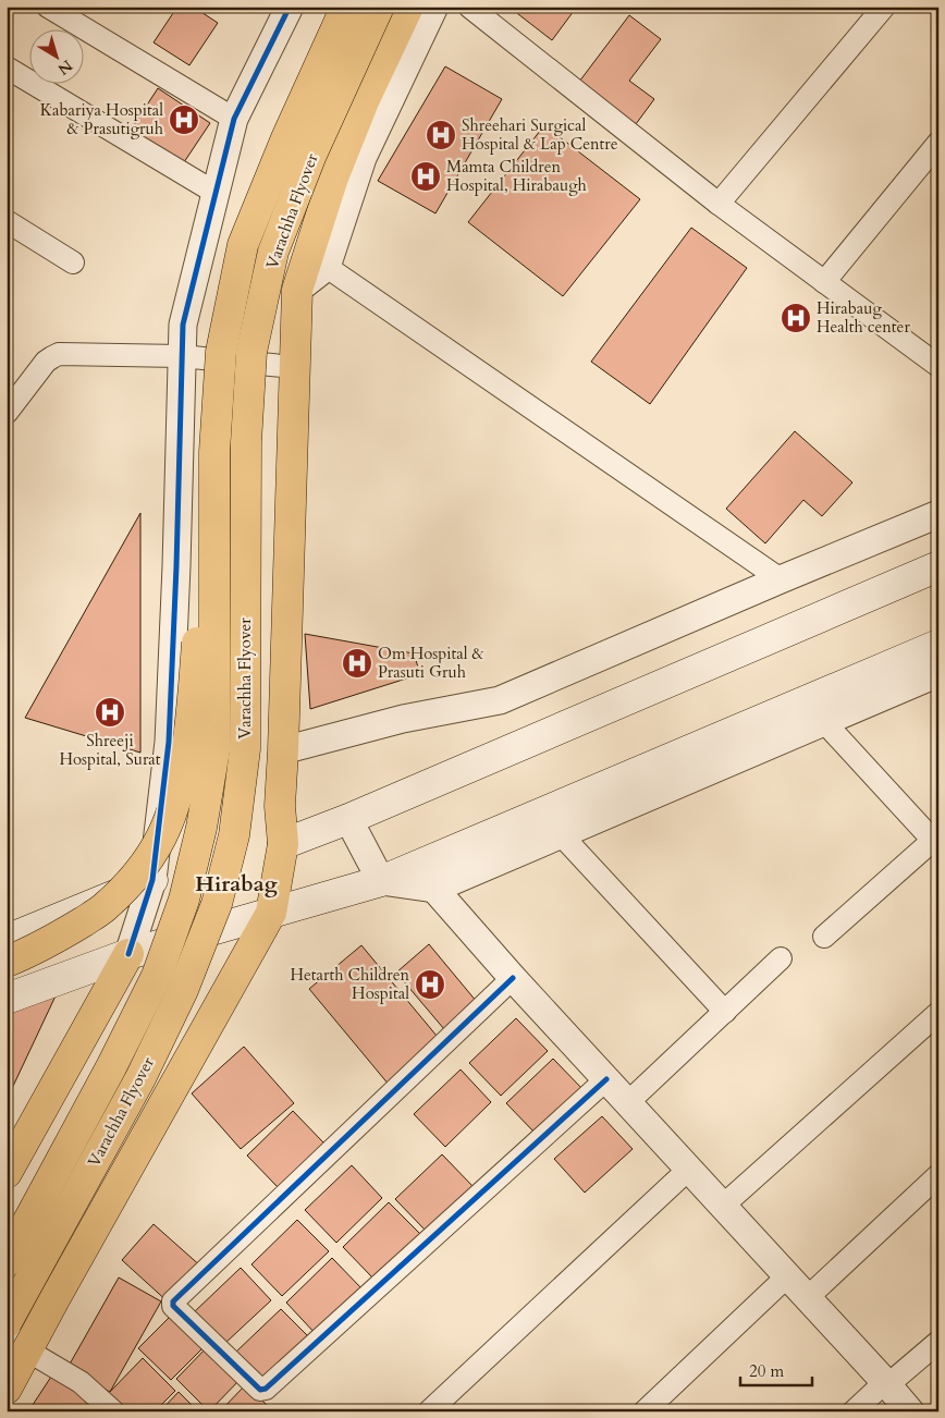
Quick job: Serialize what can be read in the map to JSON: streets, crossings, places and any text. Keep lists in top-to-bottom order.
{
  "streets": {
    "main road": ["Varachha Flyover"]
  },
  "districts": ["Hirabag"],
  "places": {
    "hospital": [
      "Kabariya Hospital & Prasutigruh",
      "Shreehari Surgical Hospital & Lap Centre",
      "Mamta Children Hospital, Hirabaugh",
      "Hirabaug Health center",
      "Om Hospital & Prasuti Gruh",
      "Shreeji Hospital, Surat",
      "Hetarth Children Hospital"
    ]
  },
  "scale_bar": "20 m",
  "north": "bottom right"
}
